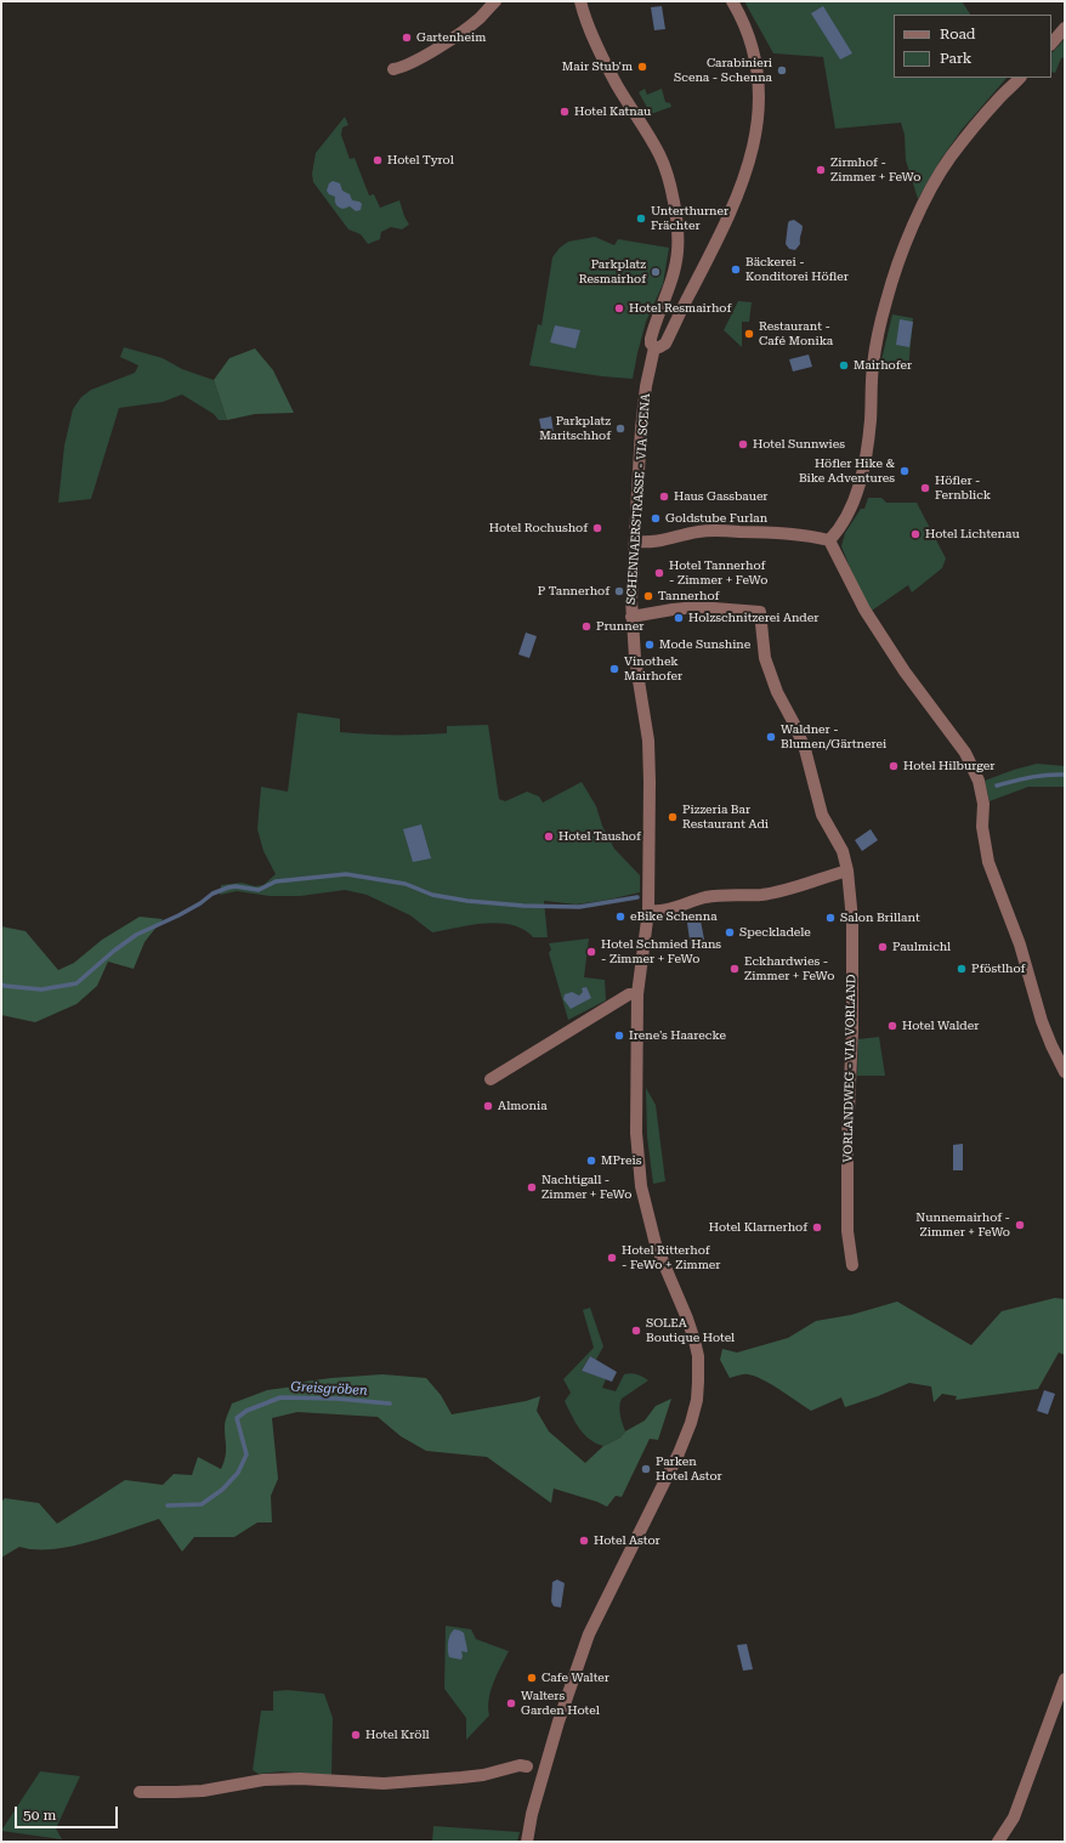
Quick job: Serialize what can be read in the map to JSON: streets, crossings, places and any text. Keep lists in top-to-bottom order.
{
  "streets": {
    "street": ["SCHENNAERSTRASSE - VIA SCENA", "VORLANDWEG - VIA VORLAND"]
  },
  "crossings": [
    ["SCHENNAERSTRASSE - VIA SCENA", "VORLANDWEG - VIA VORLAND"]
  ],
  "water": ["Greisgröben"],
  "places": [
    "Gartenheim",
    "Mair Stub'm",
    "Carabinieri Scena - Schenna",
    "Hotel Katnau",
    "Hotel Tyrol",
    "Zirmhof - Zimmer + FeWo",
    "Unterthurner Frächter",
    "Bäckerei - Konditorei Höfler",
    "Parkplatz Resmairhof",
    "Hotel Resmairhof",
    "Restaurant - Café Monika",
    "Mairhofer",
    "Parkplatz Maritschhof",
    "Hotel Sunnwies",
    "Höfler Hike & Bike Adventures",
    "Höfler - Fernblick",
    "Haus Gassbauer",
    "Goldstube Furlan",
    "Hotel Rochushof",
    "Hotel Lichtenau",
    "Hotel Tannerhof - Zimmer + FeWo",
    "P Tannerhof",
    "Tannerhof",
    "Holzschnitzerei Ander",
    "Prunner",
    "Mode Sunshine",
    "Vinothek Mairhofer",
    "Waldner - Blumen/Gärtnerei",
    "Hotel Hilburger",
    "Pizzeria Bar Restaurant Adi",
    "Hotel Taushof",
    "eBike Schenna",
    "Salon Brillant",
    "Speckladele",
    "Paulmichl",
    "Hotel Schmied Hans - Zimmer + FeWo",
    "Eckhardwies - Zimmer + FeWo",
    "Pföstlhof",
    "Hotel Walder",
    "Irene's Haarecke",
    "Almonia",
    "MPreis",
    "Nachtigall - Zimmer + FeWo",
    "Nunnemairhof - Zimmer + FeWo",
    "Hotel Klarnerhof",
    "Hotel Ritterhof - FeWo + Zimmer",
    "SOLEA Boutique Hotel",
    "Parken Hotel Astor",
    "Hotel Astor",
    "Cafe Walter",
    "Walters Garden Hotel",
    "Hotel Kröll"
  ],
  "legend": ["Road", "Park"],
  "scale_bar": "50 m"
}
